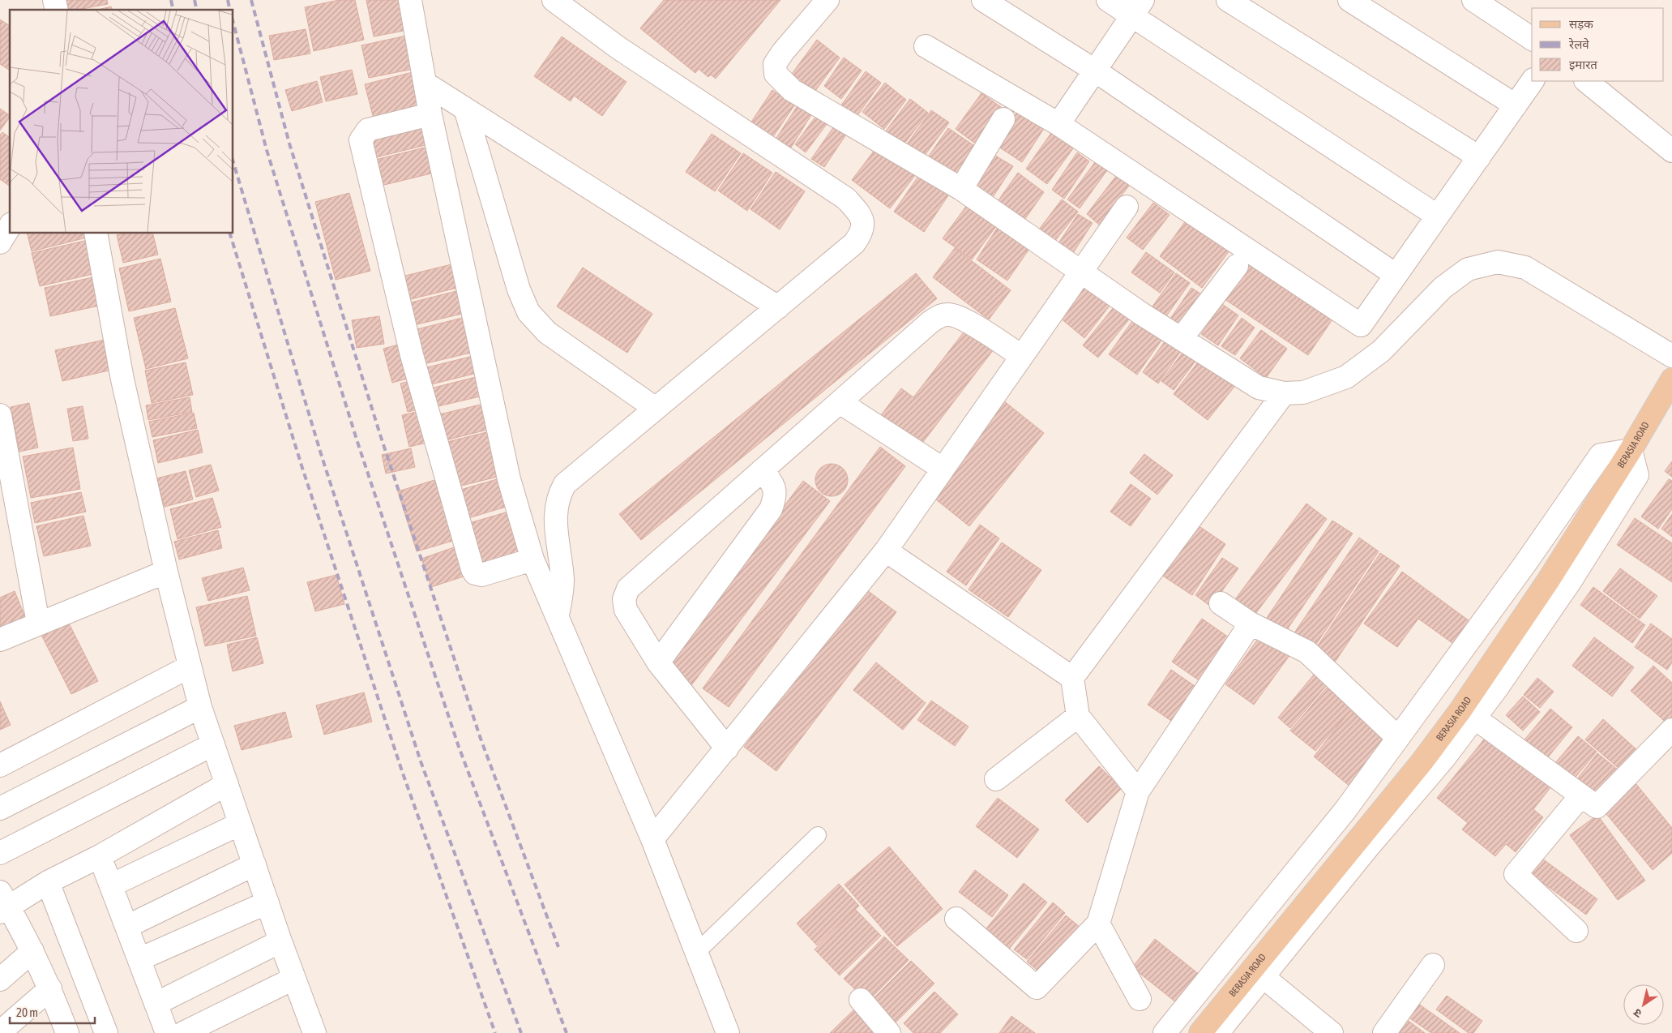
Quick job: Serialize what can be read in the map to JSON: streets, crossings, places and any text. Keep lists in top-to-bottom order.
{
  "streets": {
    "main road": ["BERASIA ROAD"]
  },
  "legend": ["सड़क", "रेलवे", "इमारत"],
  "scale_bar": "20 m",
  "north": "bottom left"
}
